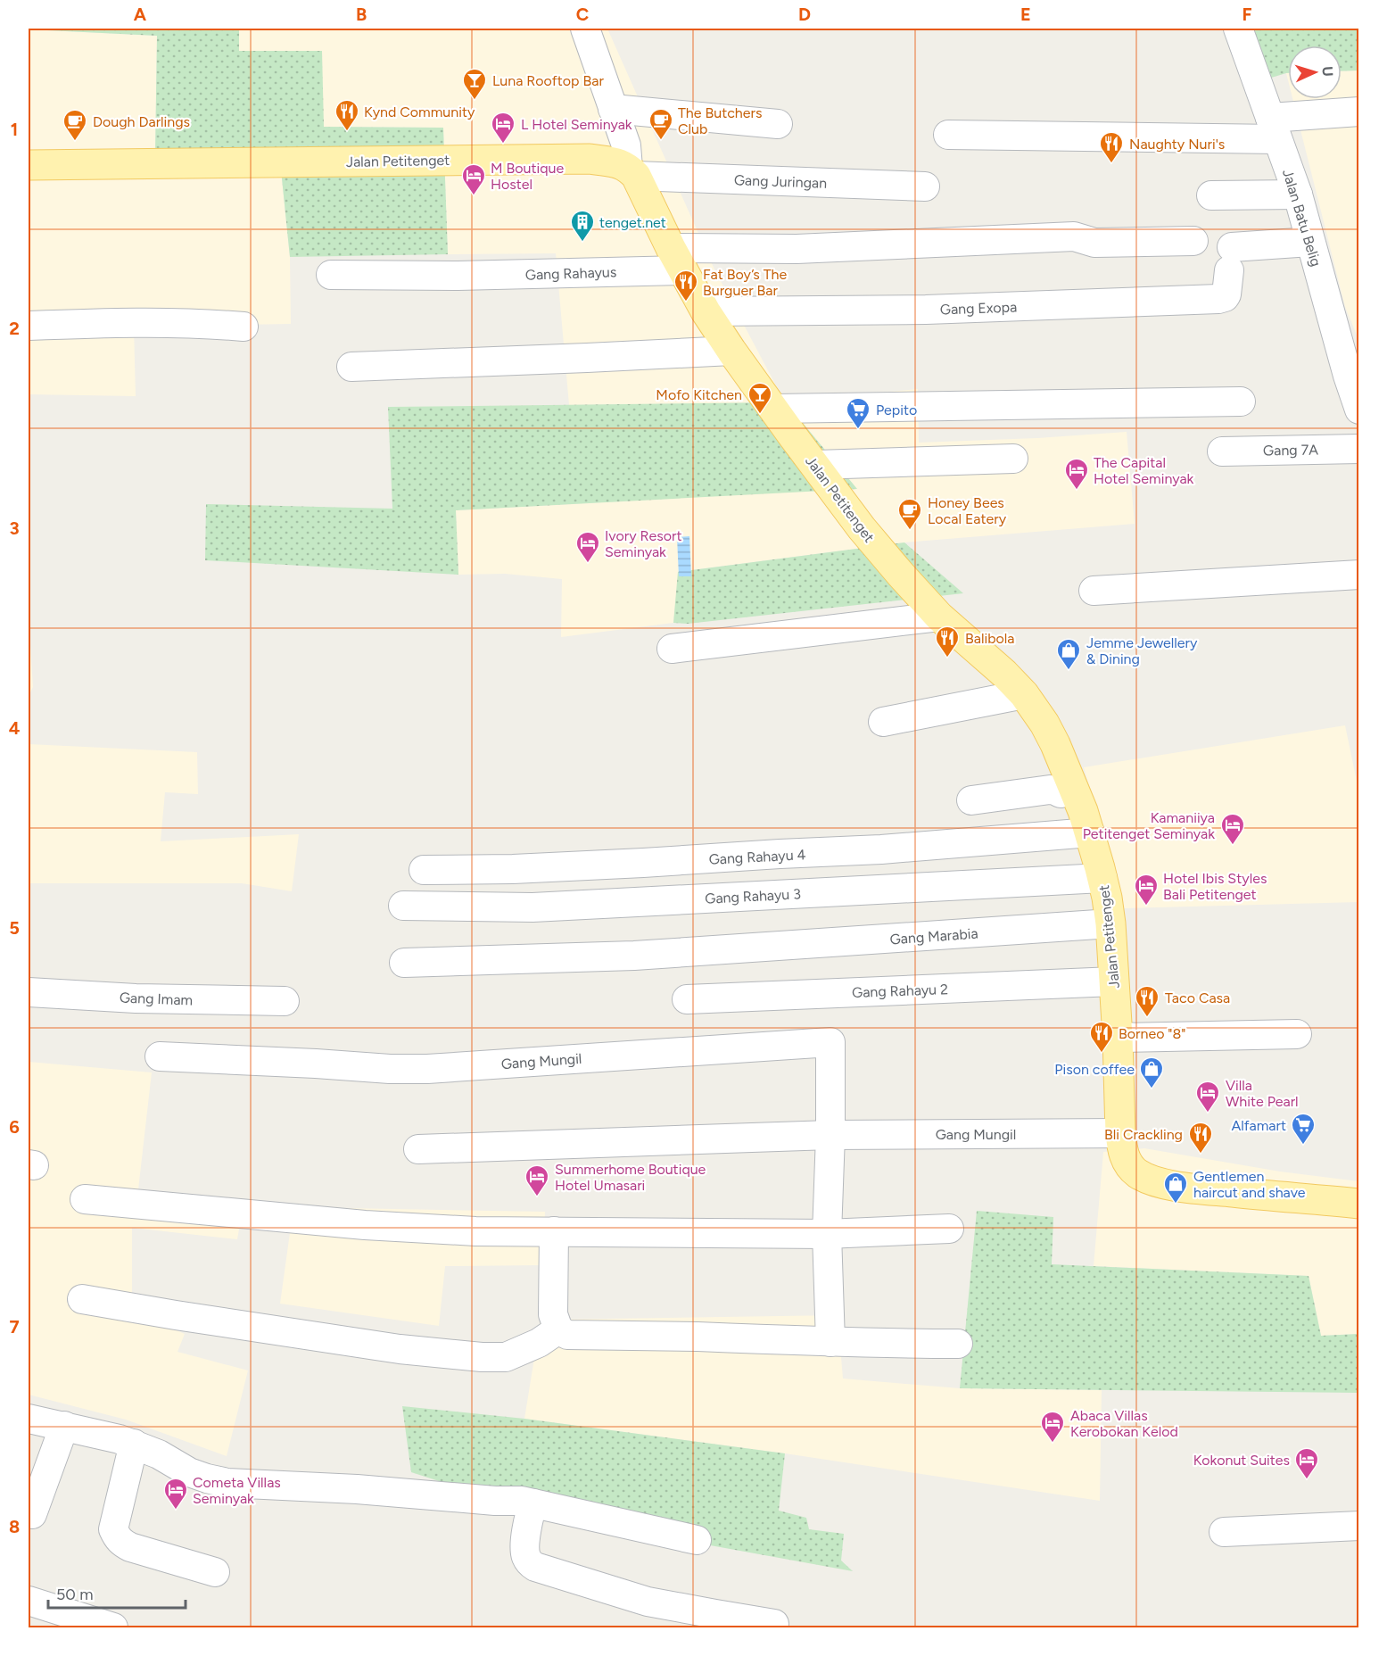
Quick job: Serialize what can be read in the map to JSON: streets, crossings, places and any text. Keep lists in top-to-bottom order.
{
  "streets": {
    "main road": ["Jalan Petitenget"],
    "street": [
      "Gang Juringan",
      "Jalan Batu Belig",
      "Gang Rahayus",
      "Gang Exopa",
      "Gang 7A",
      "Gang Rahayu 4",
      "Gang Rahayu 3",
      "Gang Marabia",
      "Gang Rahayu 2",
      "Gang Imam",
      "Gang Mungil"
    ]
  },
  "crossings": [
    ["Jalan Petitenget", "Gang Juringan"],
    ["Jalan Petitenget", "Gang Rahayus"],
    ["Jalan Petitenget", "Gang Exopa"],
    ["Jalan Petitenget", "Gang Rahayu 4"],
    ["Jalan Petitenget", "Gang Rahayu 3"],
    ["Jalan Petitenget", "Gang Marabia"],
    ["Jalan Petitenget", "Gang Rahayu 2"],
    ["Jalan Petitenget", "Gang Mungil"],
    ["Jalan Batu Belig", "Gang Exopa"]
  ],
  "places": {
    "bar": ["Luna Rooftop Bar", "Mofo Kitchen"],
    "restaurant": [
      "Kynd Community",
      "Naughty Nuri's",
      "Fat Boy’s The Burguer Bar",
      "Balibola",
      "Taco Casa",
      "Borneo \"8\"",
      "Bli Crackling"
    ],
    "cafe": ["The Butchers Club", "Dough Darlings", "Honey Bees Local Eatery"],
    "hotel": [
      "L Hotel Seminyak",
      "M Boutique Hostel",
      "The Capital Hotel Seminyak",
      "Ivory Resort Seminyak",
      "Kamaniiya Petitenget Seminyak",
      "Hotel Ibis Styles Bali Petitenget",
      "Villa White Pearl",
      "Summerhome Boutique Hotel Umasari",
      "Abaca Villas Kerobokan Kelod",
      "Kokonut Suites",
      "Cometa Villas Seminyak"
    ],
    "building": ["tenget.net"],
    "supermarket": ["Pepito", "Alfamart"],
    "shop": ["Jemme Jewellery & Dining", "Pison coffee", "Gentlemen haircut and shave"]
  },
  "scale_bar": "50 m",
  "north": "right",
  "grid": {
    "columns": [
      "A",
      "B",
      "C",
      "D",
      "E",
      "F"
    ],
    "rows": [
      "1",
      "2",
      "3",
      "4",
      "5",
      "6",
      "7",
      "8"
    ]
  }
}
